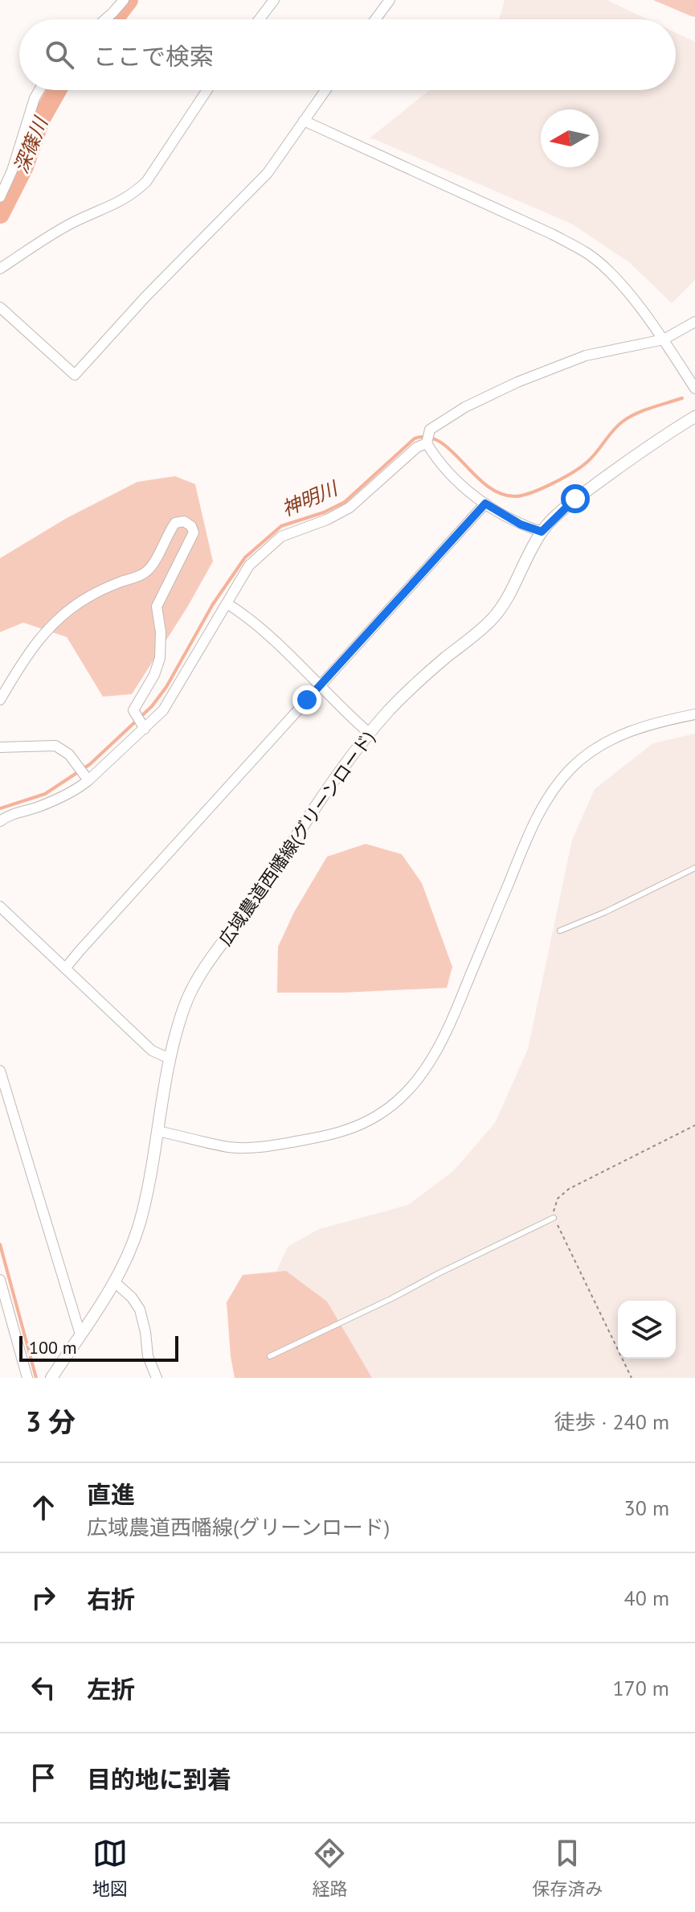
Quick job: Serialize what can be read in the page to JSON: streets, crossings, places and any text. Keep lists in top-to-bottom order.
{
  "streets": {
    "street": ["広域農道西幡線(グリーンロード)"]
  },
  "water": ["深篠川", "神明川"],
  "scale_bar": "100 m",
  "north": "left",
  "page": {
    "search": "ここで検索",
    "scale": "100 m",
    "heading": ["3 分", "徒歩 · 240 m"],
    "list": [
      ["直進", "広域農道西幡線(グリーンロード)", "30 m"],
      ["右折", "40 m"],
      ["左折", "170 m"],
      "目的地に到着"
    ],
    "nav": ["地図", "経路", "保存済み"]
  }
}
